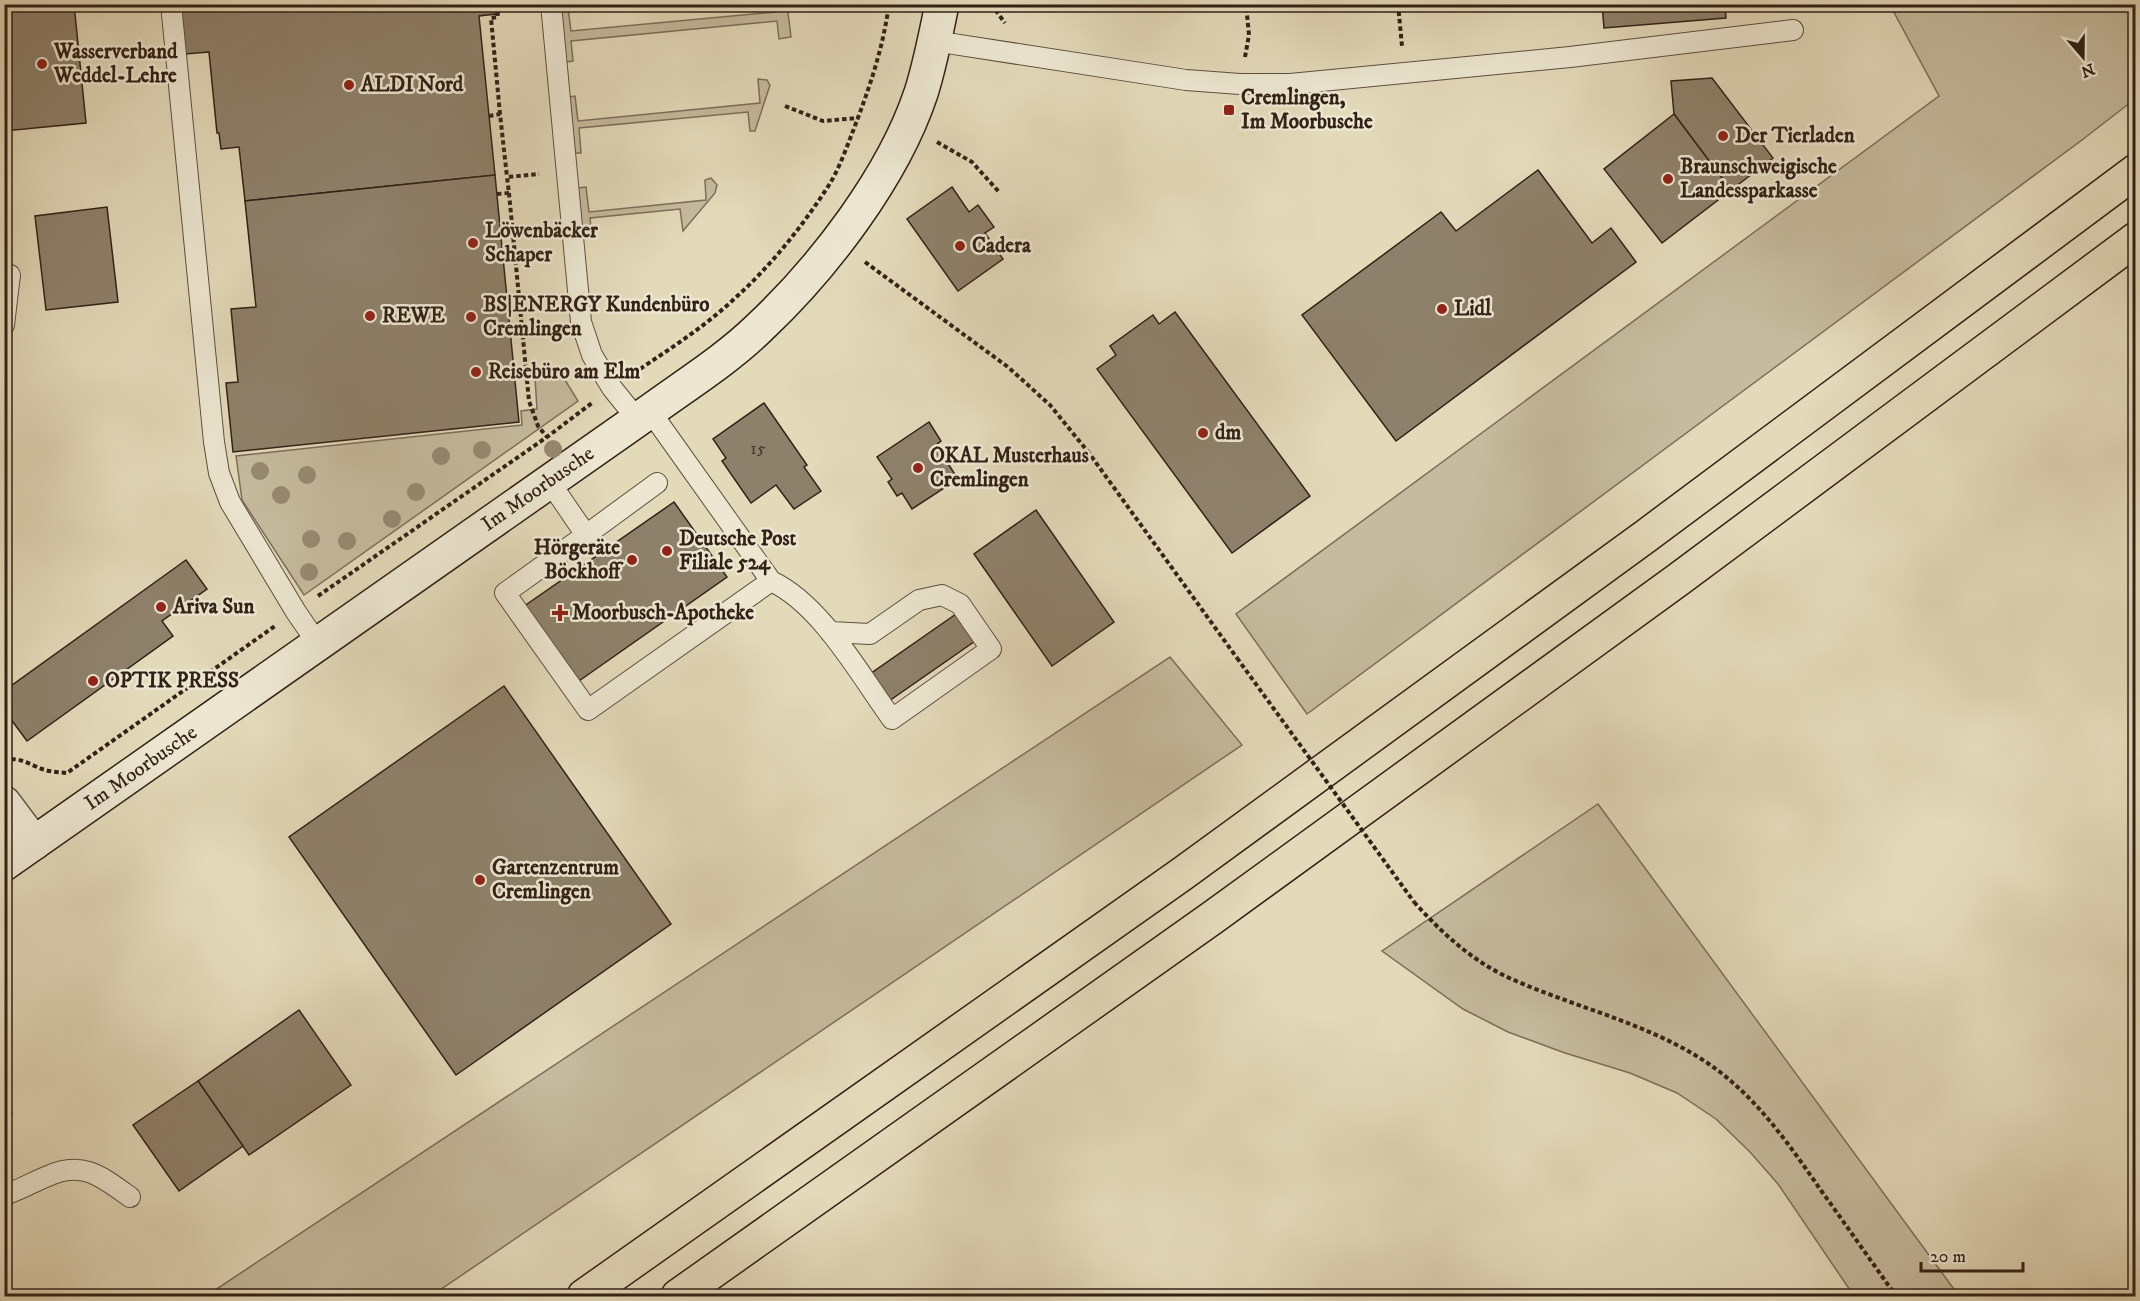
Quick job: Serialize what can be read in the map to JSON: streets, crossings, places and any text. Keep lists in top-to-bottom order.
{
  "streets": {
    "street": ["Im Moorbusche"]
  },
  "places": {
    "other": [
      "Wasserverband Weddel-Lehre",
      "ALDI Nord",
      "Der Tierladen",
      "Braunschweigische Landessparkasse",
      "Löwenbäcker Schaper",
      "Cadera",
      "Lidl",
      "REWE",
      "BS|ENERGY Kundenbüro Cremlingen",
      "Reisebüro am Elm",
      "dm",
      "OKAL Musterhaus Cremlingen",
      "Deutsche Post Filiale 524",
      "Hörgeräte Böckhoff",
      "Ariva Sun",
      "OPTIK PRESS",
      "Gartenzentrum Cremlingen"
    ],
    "transit": ["Cremlingen, Im Moorbusche"],
    "health": ["Moorbusch-Apotheke"]
  },
  "house_numbers": ["15"],
  "scale_bar": "20 m",
  "north": "bottom"
}
